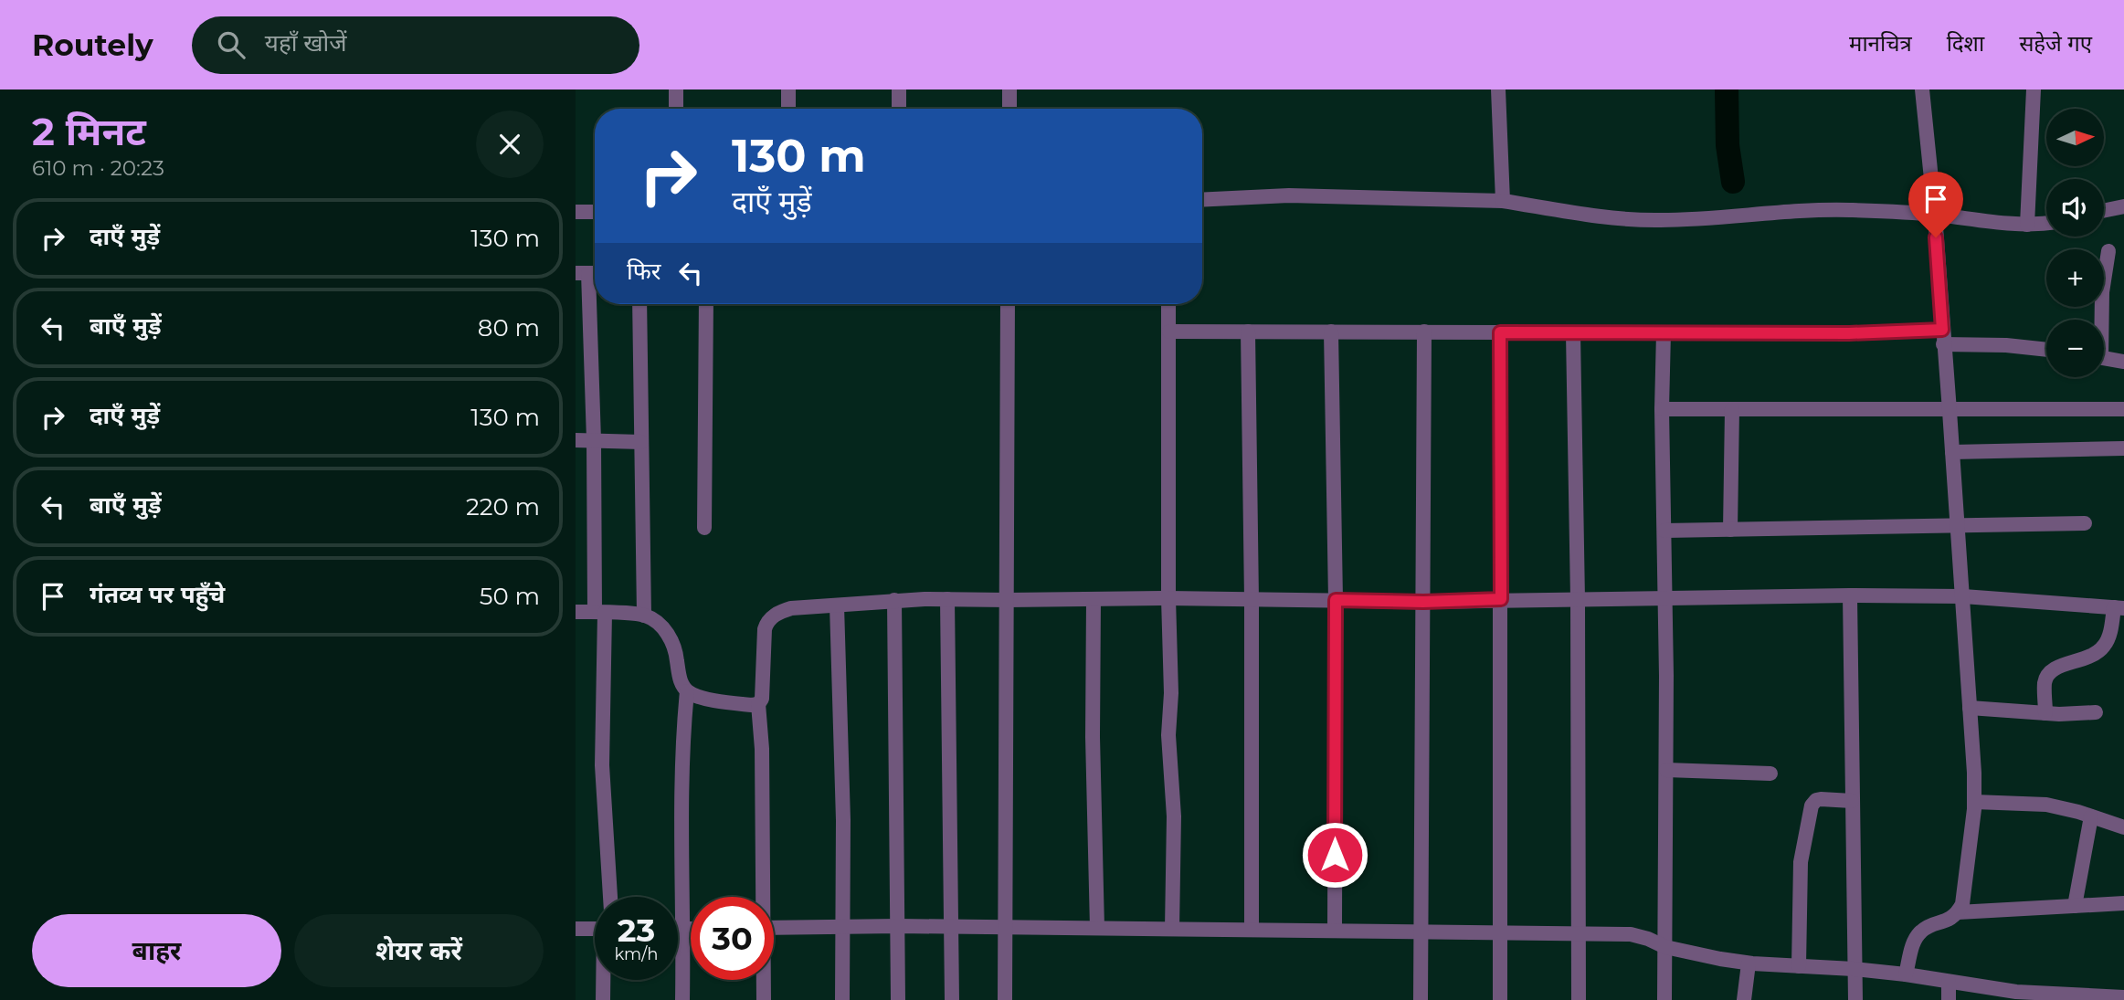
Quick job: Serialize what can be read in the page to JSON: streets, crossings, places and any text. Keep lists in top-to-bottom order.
{
  "north": "right",
  "page": {
    "header": "Routely",
    "search": "यहाँ खोजें",
    "nav": ["मानचित्र", "दिशा", "सहेजे गए"],
    "heading": ["2 मिनट", "610 m · 20:23"],
    "map_buttons": ["+", "−"],
    "turn": ["130 m", "दाएँ मुड़ें"],
    "list": [
      {
        "name": "दाएँ मुड़ें",
        "value": "130 m"
      },
      {
        "name": "बाएँ मुड़ें",
        "value": "80 m"
      },
      {
        "name": "दाएँ मुड़ें",
        "value": "130 m"
      },
      {
        "name": "बाएँ मुड़ें",
        "value": "220 m"
      },
      {
        "name": "गंतव्य पर पहुँचे",
        "value": "50 m"
      }
    ],
    "then": "फिर",
    "speed": "23 km/h",
    "limit": "30",
    "buttons": ["बाहर", "शेयर करें"]
  }
}
